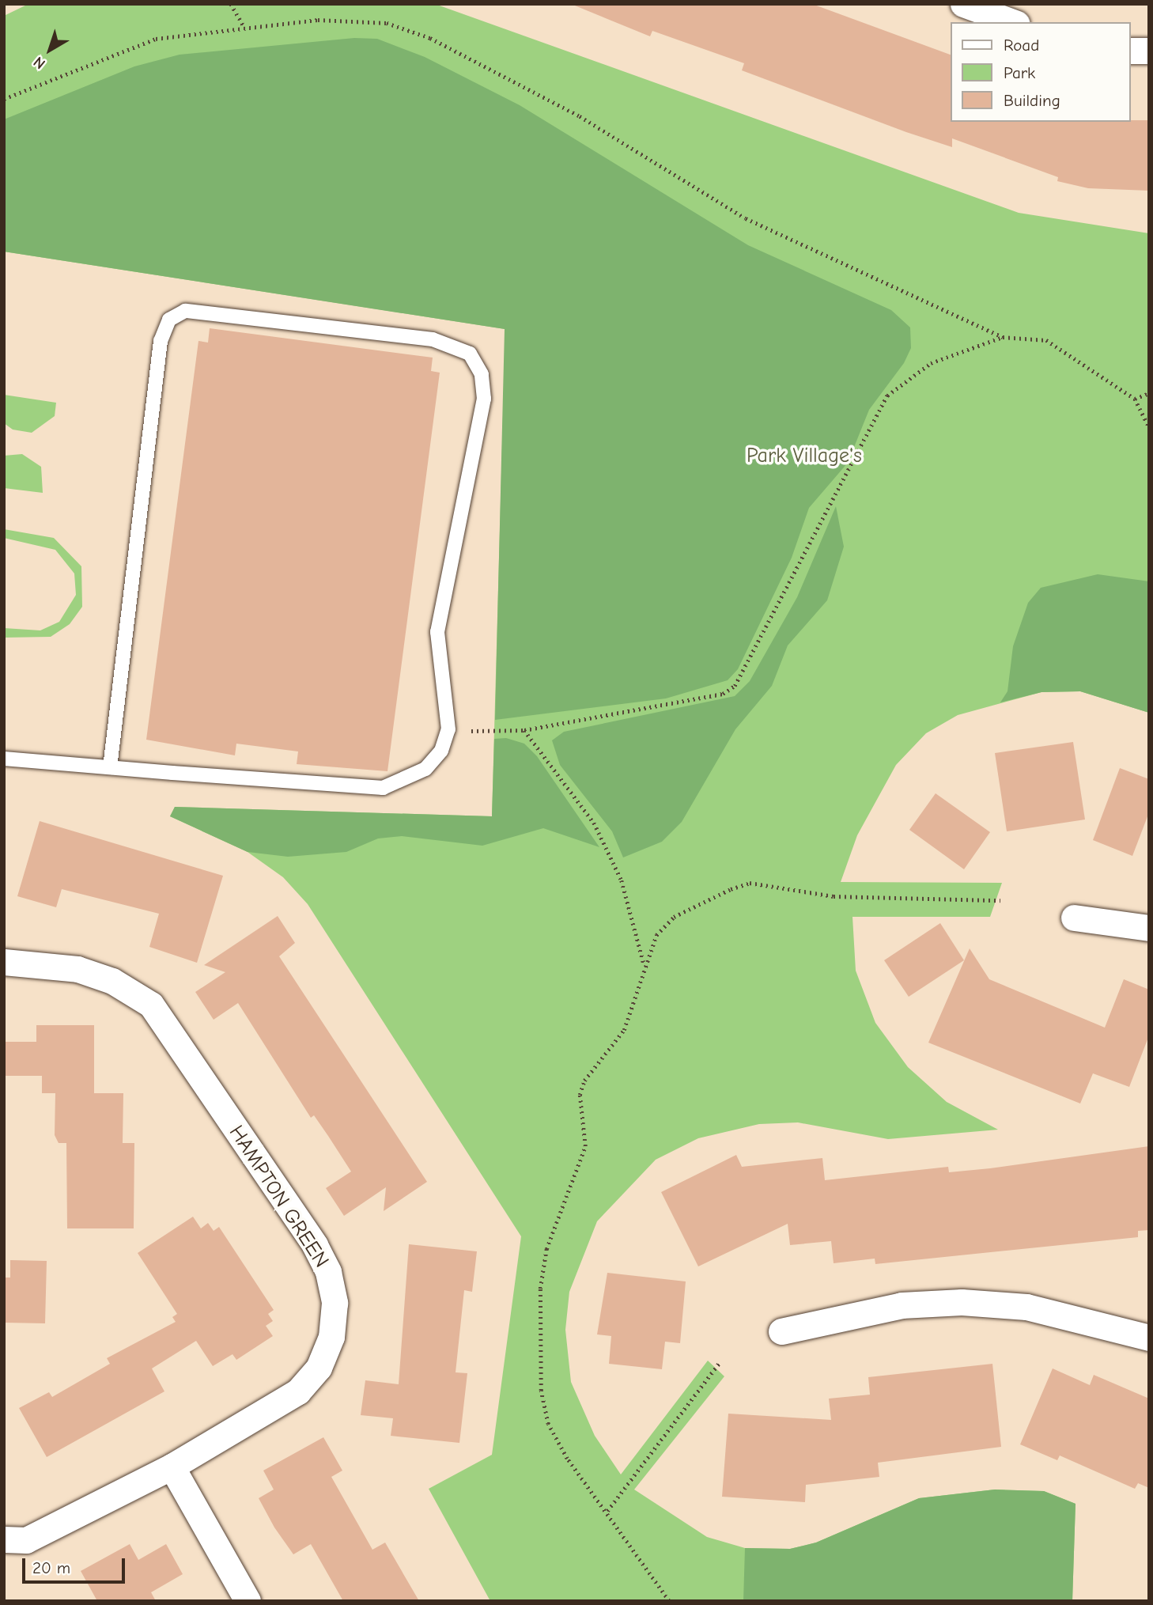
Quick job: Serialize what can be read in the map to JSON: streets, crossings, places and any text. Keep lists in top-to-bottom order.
{
  "streets": {
    "street": ["HAMPTON GREEN"]
  },
  "parks": ["Park Village's"],
  "legend": ["Road", "Park", "Building"],
  "scale_bar": "20 m",
  "north": "bottom left"
}
